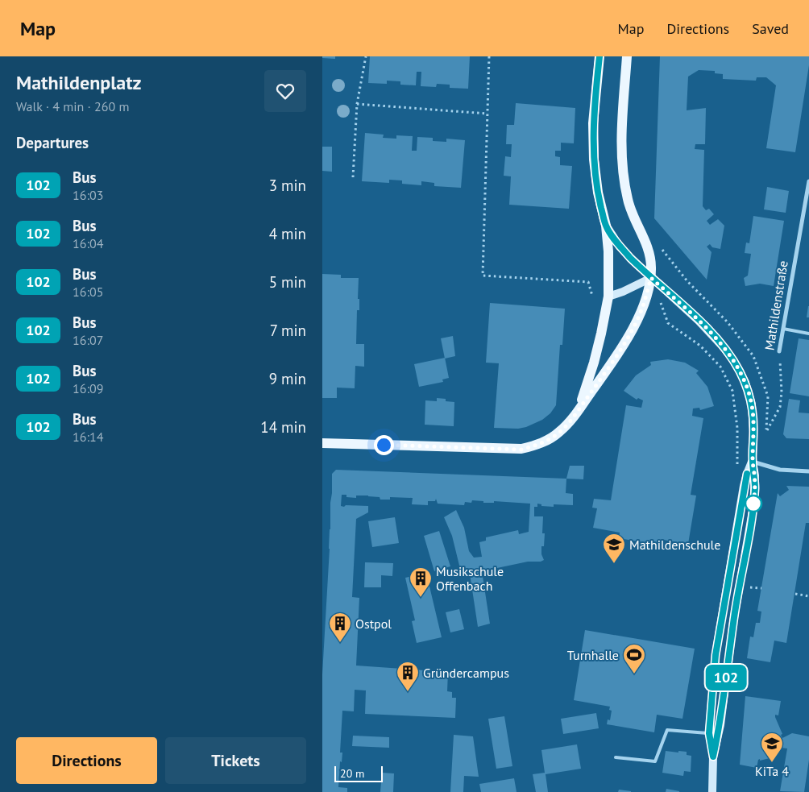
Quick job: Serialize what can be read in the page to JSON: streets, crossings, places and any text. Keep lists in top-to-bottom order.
{
  "streets": {
    "street": ["Mathildenstraße"]
  },
  "places": {
    "school or university": ["Mathildenschule", "KiTa 4"],
    "building": ["Musikschule Offenbach", "Ostpol", "Gründercampus"],
    "sports": ["Turnhalle"]
  },
  "lines": ["bus line 102"],
  "scale_bar": "20 m",
  "page": {
    "header": "Map",
    "nav": ["Map", "Directions", "Saved"],
    "heading": [
      ["Mathildenplatz", "Walk · 4 min · 260 m"],
      "Departures"
    ],
    "on_map": "102",
    "list": [
      {
        "mark": "102",
        "name": "Bus",
        "note": "16:03",
        "value": "3 min"
      },
      {
        "mark": "102",
        "name": "Bus",
        "note": "16:04",
        "value": "4 min"
      },
      {
        "mark": "102",
        "name": "Bus",
        "note": "16:05",
        "value": "5 min"
      },
      {
        "mark": "102",
        "name": "Bus",
        "note": "16:07",
        "value": "7 min"
      },
      {
        "mark": "102",
        "name": "Bus",
        "note": "16:09",
        "value": "9 min"
      },
      {
        "mark": "102",
        "name": "Bus",
        "note": "16:14",
        "value": "14 min"
      }
    ],
    "buttons": ["Directions", "Tickets"],
    "scale": "20 m"
  }
}
